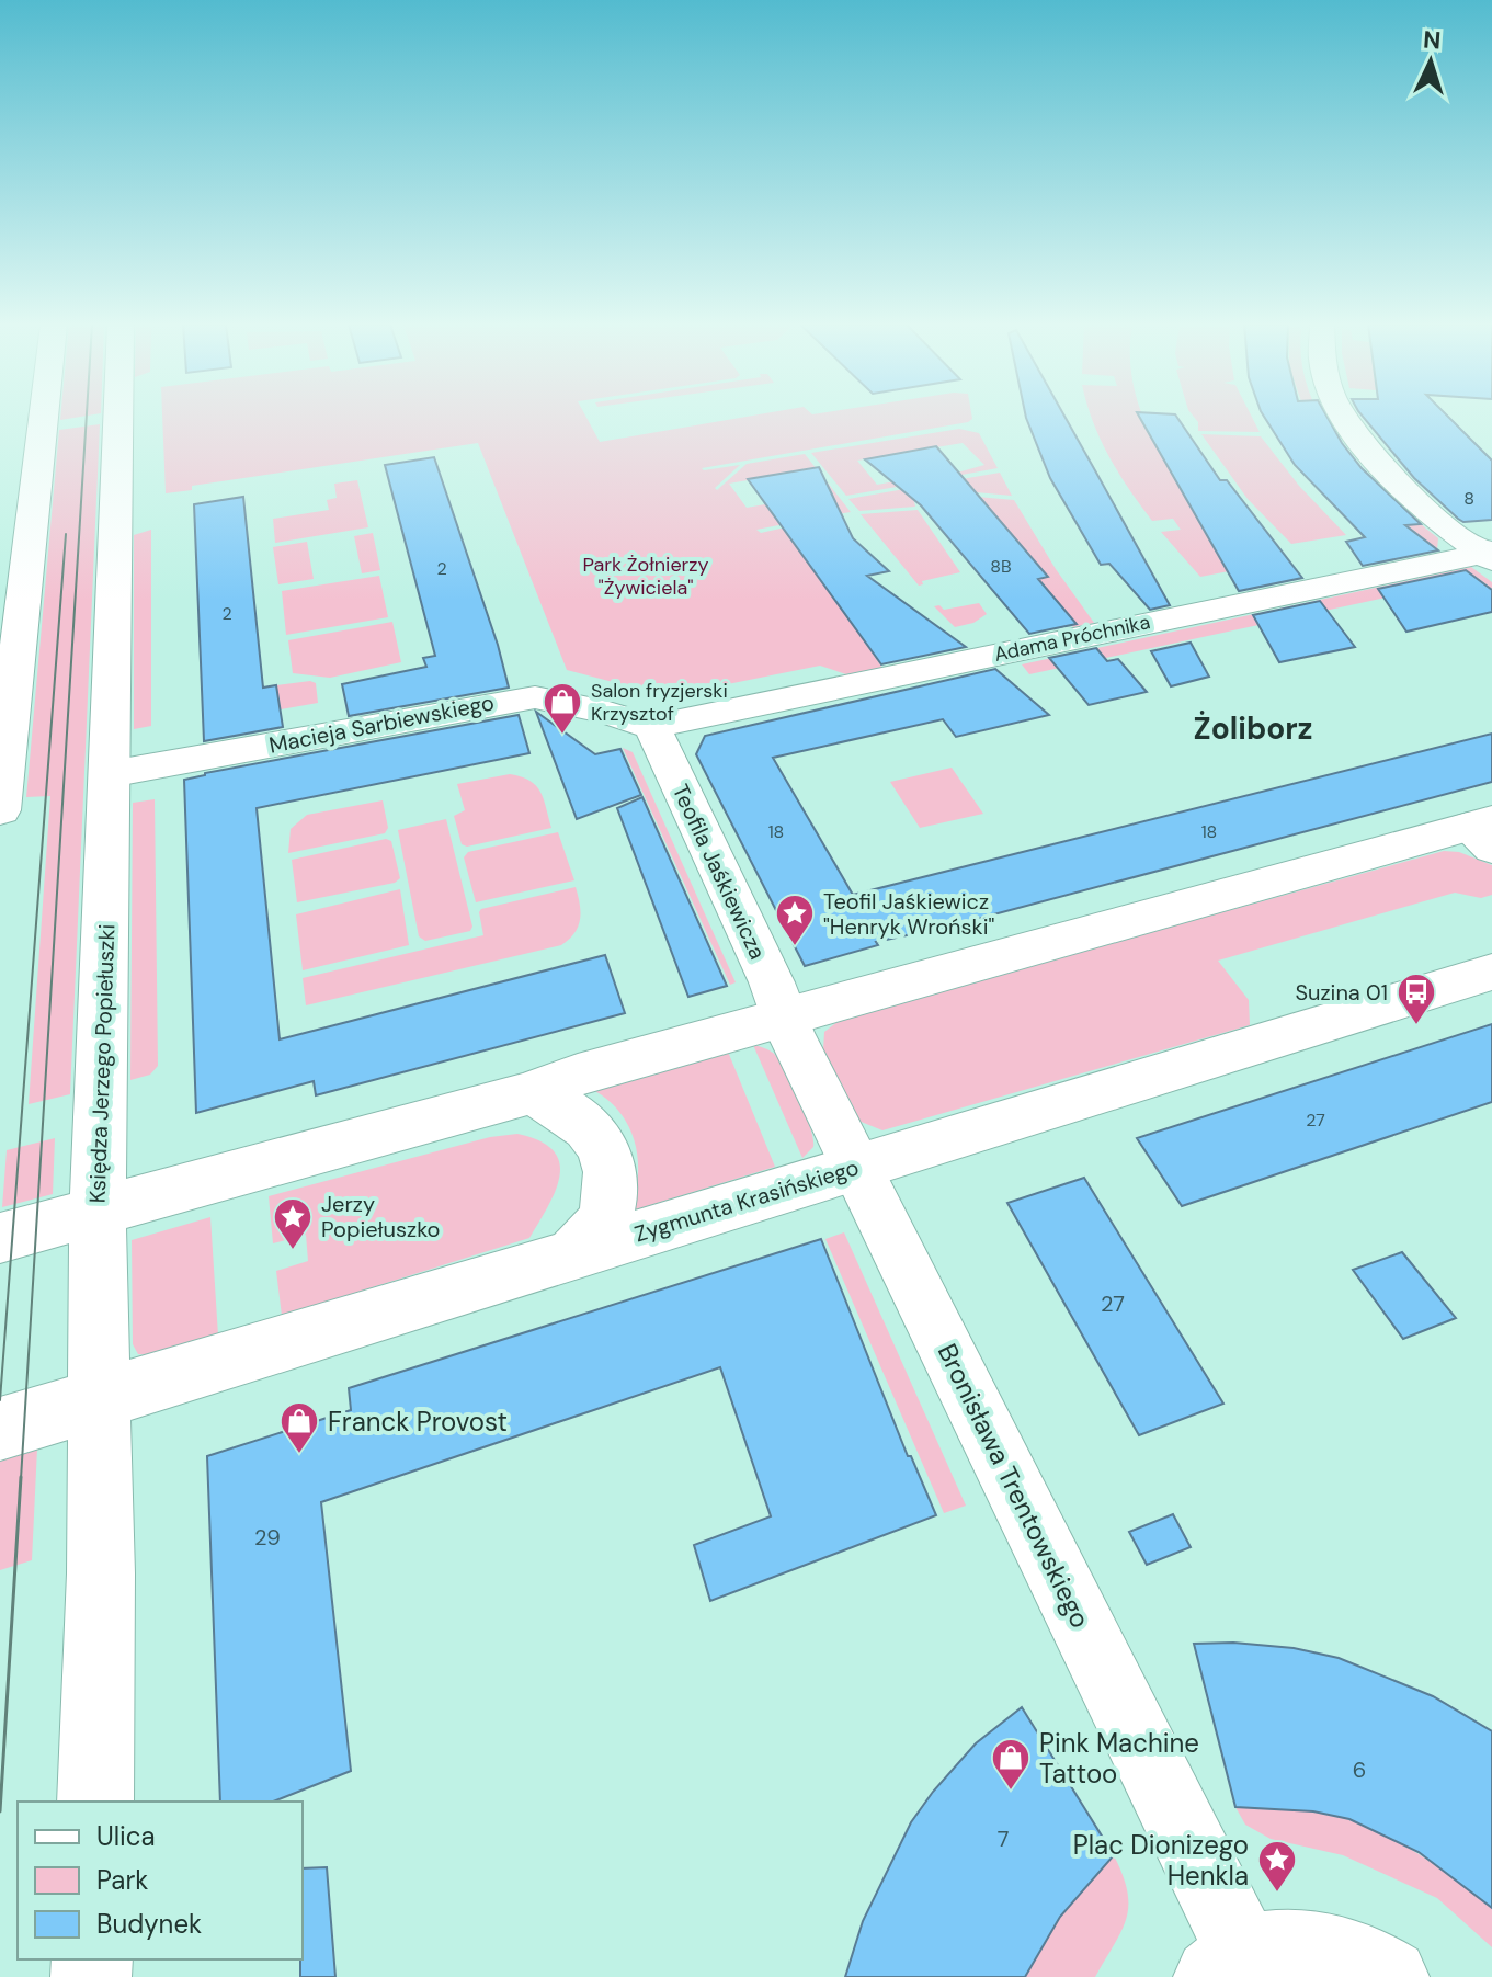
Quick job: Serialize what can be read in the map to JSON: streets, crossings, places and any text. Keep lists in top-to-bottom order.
{
  "streets": {
    "main road": ["Księdza Jerzego Popiełuszki", "Zygmunta Krasińskiego"],
    "street": [
      "Adama Próchnika",
      "Macieja Sarbiewskiego",
      "Teofila Jaśkiewicza",
      "Bronisława Trentowskiego"
    ]
  },
  "crossings": [
    ["Adama Próchnika", "Macieja Sarbiewskiego"],
    ["Adama Próchnika", "Teofila Jaśkiewicza"],
    ["Macieja Sarbiewskiego", "Teofila Jaśkiewicza"],
    ["Macieja Sarbiewskiego", "Księdza Jerzego Popiełuszki"],
    ["Teofila Jaśkiewicza", "Bronisława Trentowskiego"],
    ["Księdza Jerzego Popiełuszki", "Zygmunta Krasińskiego"],
    ["Zygmunta Krasińskiego", "Bronisława Trentowskiego"]
  ],
  "districts": ["Żoliborz"],
  "parks": ["Park Żołnierzy \"Żywiciela\""],
  "places": {
    "shop": ["Salon fryzjerski Krzysztof", "Franck Provost", "Pink Machine Tattoo"],
    "place": ["Teofil Jaśkiewicz \"Henryk Wroński\"", "Jerzy Popiełuszko", "Plac Dionizego Henkla"],
    "bus stop": ["Suzina 01"]
  },
  "house_numbers": [
    "8",
    "8B",
    "2",
    "2",
    "18",
    "18",
    "27",
    "27",
    "29",
    "6",
    "7"
  ],
  "legend": ["Ulica", "Park", "Budynek"],
  "north": "top"
}
